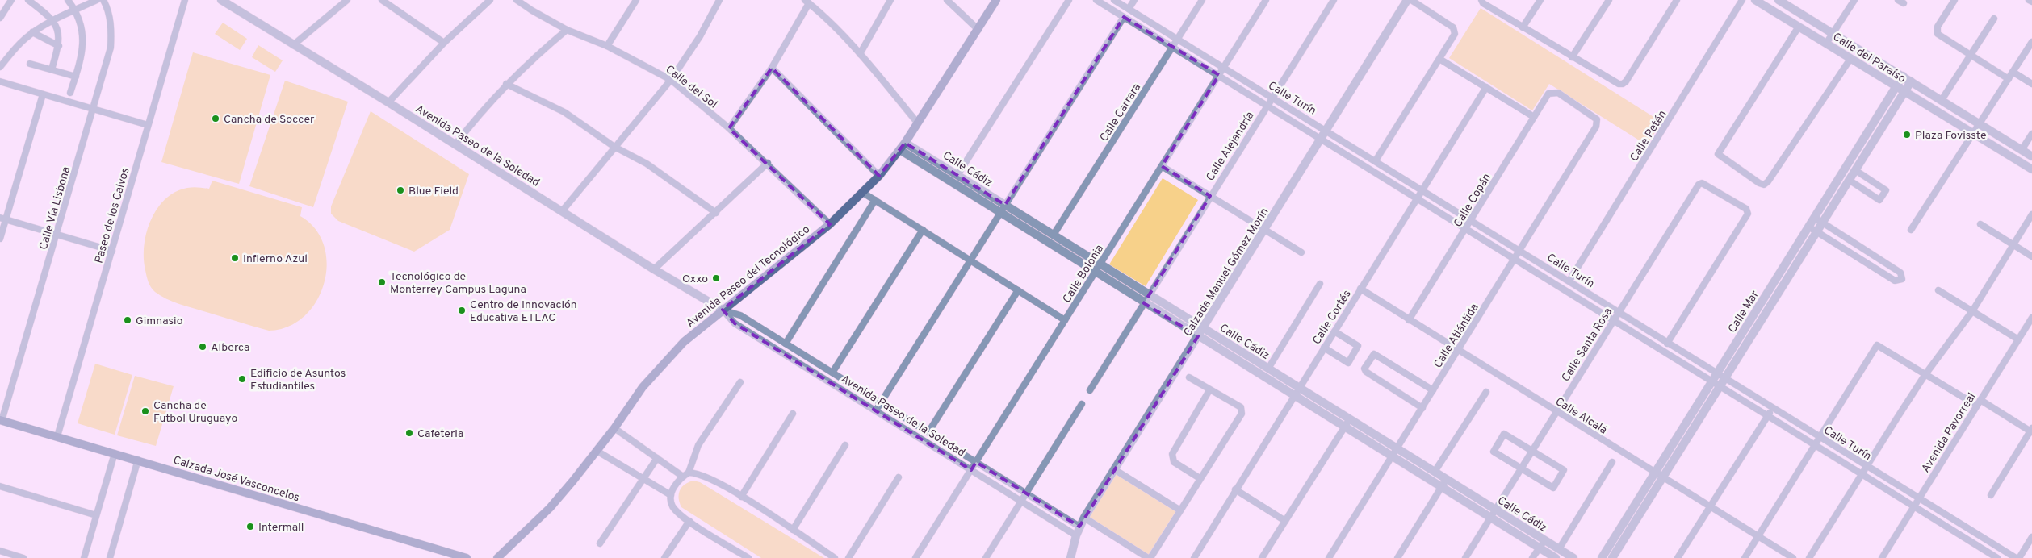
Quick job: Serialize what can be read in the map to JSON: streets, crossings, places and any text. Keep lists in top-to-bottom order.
{
  "streets": {
    "main road": ["Avenida Paseo del Tecnológico", "Calzada José Vasconcelos"],
    "street": [
      "Calle del Paraíso",
      "Calle del Sol",
      "Calle Turín",
      "Calle Carrara",
      "Calle Petén",
      "Avenida Paseo de la Soledad",
      "Calle Alejandría",
      "Calle Cádiz",
      "Calle Copán",
      "Calle Vía Lisbona",
      "Paseo de los Calvos",
      "Calzada Manuel Gómez Morín",
      "Calle Bolonia",
      "Calle Mar",
      "Calle Cortés",
      "Calle Atlántida",
      "Calle Santa Rosa",
      "Calle Alcalá",
      "Avenida Pavorreal"
    ]
  },
  "crossings": [
    ["Calle del Paraíso", "Calle Mar"],
    ["Calle del Sol", "Avenida Paseo del Tecnológico"],
    ["Calle Turín", "Calle Carrara"],
    ["Calle Turín", "Calle Petén"],
    ["Calle Turín", "Calle Alejandría"],
    ["Calle Turín", "Calle Copán"],
    ["Calle Turín", "Calzada Manuel Gómez Morín"],
    ["Calle Turín", "Calle Bolonia"],
    ["Calle Turín", "Calle Mar"],
    ["Calle Turín", "Calle Cortés"],
    ["Calle Turín", "Calle Atlántida"],
    ["Calle Turín", "Calle Santa Rosa"],
    ["Calle Turín", "Avenida Pavorreal"],
    ["Calle Carrara", "Calle Cádiz"],
    ["Avenida Paseo de la Soledad", "Calzada Manuel Gómez Morín"],
    ["Avenida Paseo de la Soledad", "Calle Bolonia"],
    ["Avenida Paseo de la Soledad", "Avenida Paseo del Tecnológico"],
    ["Calle Alejandría", "Calle Cádiz"],
    ["Calle Cádiz", "Calzada Manuel Gómez Morín"],
    ["Calle Cádiz", "Calle Bolonia"],
    ["Calle Cádiz", "Avenida Paseo del Tecnológico"],
    ["Calle Cádiz", "Calle Cortés"],
    ["Calle Cádiz", "Calle Atlántida"],
    ["Calle Cádiz", "Calle Santa Rosa"],
    ["Calle Copán", "Calle Atlántida"],
    ["Calle Copán", "Calle Alcalá"],
    ["Calle Vía Lisbona", "Calzada José Vasconcelos"],
    ["Paseo de los Calvos", "Calzada José Vasconcelos"],
    ["Calle Mar", "Calle Alcalá"],
    ["Calle Cortés", "Calle Alcalá"],
    ["Calle Atlántida", "Calle Alcalá"],
    ["Calle Santa Rosa", "Calle Alcalá"]
  ],
  "places": [
    "Cancha de Soccer",
    "Plaza Fovisste",
    "Blue Field",
    "Infierno Azul",
    "Oxxo",
    "Tecnológico de Monterrey Campus Laguna",
    "Centro de Innovación Educativa ETLAC",
    "Gimnasio",
    "Alberca",
    "Edificio de Asuntos Estudiantiles",
    "Cancha de Futbol Uruguayo",
    "Cafeteria",
    "Intermall"
  ]
}
